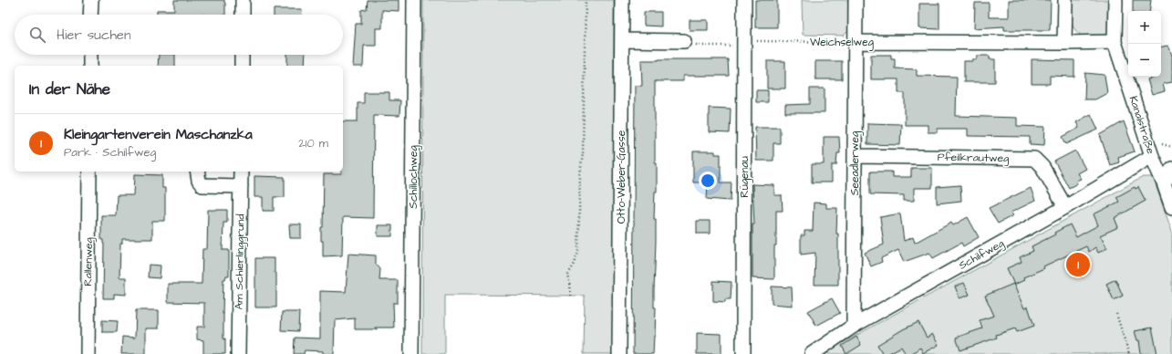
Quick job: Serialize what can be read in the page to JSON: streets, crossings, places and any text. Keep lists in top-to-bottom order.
{
  "streets": {
    "street": [
      "Weichselweg",
      "Kanalstraße",
      "Pfeilkrautweg",
      "Seeadlerweg",
      "Schillochweg",
      "Otto-Weber-Gasse",
      "Rügenau",
      "Schilfweg",
      "Rallenweg",
      "Am Schierlinggrund"
    ]
  },
  "crossings": [
    ["Weichselweg", "Kanalstraße"],
    ["Weichselweg", "Seeadlerweg"],
    ["Weichselweg", "Rügenau"],
    ["Kanalstraße", "Schilfweg"],
    ["Pfeilkrautweg", "Seeadlerweg"],
    ["Pfeilkrautweg", "Schilfweg"],
    ["Seeadlerweg", "Schilfweg"]
  ],
  "page": {
    "map_buttons": ["+", "−"],
    "search": "Hier suchen",
    "heading": "In der Nähe",
    "list": [
      {
        "mark": "1",
        "name": "Kleingartenverein Maschanzka",
        "note": "Park · Schilfweg",
        "value": "210 m"
      }
    ],
    "pins": "1"
  }
}
